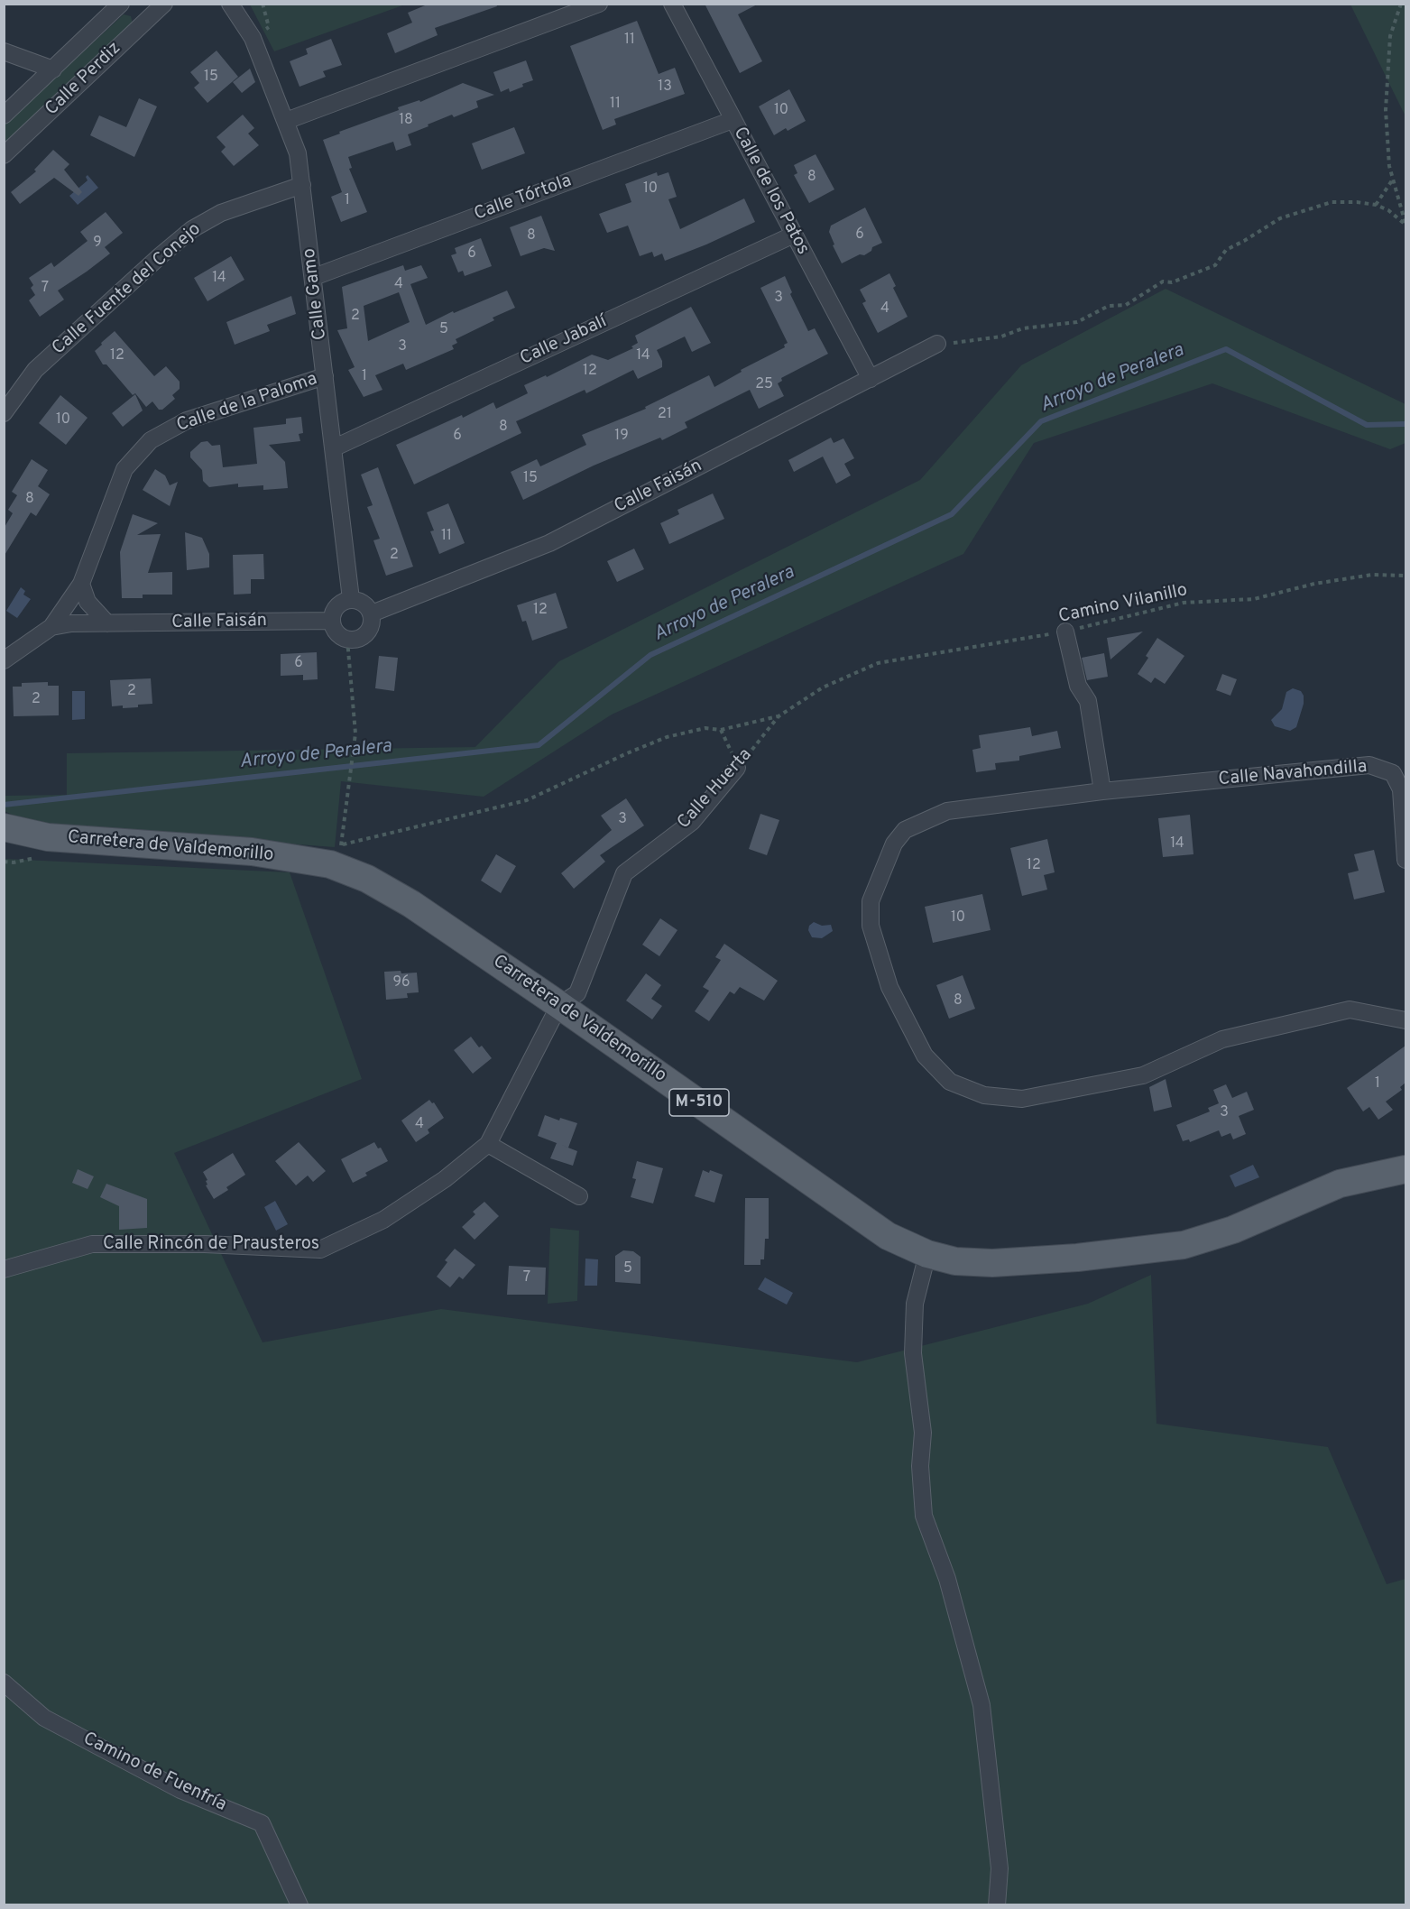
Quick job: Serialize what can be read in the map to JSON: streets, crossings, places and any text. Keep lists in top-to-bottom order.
{
  "streets": {
    "main road": ["Carretera de Valdemorillo", "M-510"],
    "street": [
      "Calle Perdiz",
      "Calle de los Patos",
      "Calle Tórtola",
      "Calle Fuente del Conejo",
      "Calle Gamo",
      "Calle Jabalí",
      "Calle de la Paloma",
      "Calle Faisán",
      "Calle Navahondilla",
      "Calle Huerta",
      "Calle Rincón de Prausteros",
      "Camino de Fuenfría"
    ],
    "path": ["Camino Vilanillo"]
  },
  "crossings": [
    ["Calle de los Patos", "Calle Tórtola"],
    ["Calle de los Patos", "Calle Jabalí"],
    ["Calle de los Patos", "Calle Faisán"],
    ["Calle Tórtola", "Calle Gamo"],
    ["Calle Fuente del Conejo", "Calle Gamo"],
    ["Calle Gamo", "Calle Jabalí"],
    ["Calle Gamo", "Calle de la Paloma"],
    ["Calle Gamo", "Calle Faisán"],
    ["Calle de la Paloma", "Calle Faisán"],
    ["Camino Vilanillo", "Calle Huerta"],
    ["Calle Huerta", "Carretera de Valdemorillo"],
    ["Calle Huerta", "Calle Rincón de Prausteros"],
    ["Carretera de Valdemorillo", "Calle Rincón de Prausteros"]
  ],
  "water": ["Arroyo de Peralera"],
  "house_numbers": [
    "11",
    "15",
    "13",
    "11",
    "10",
    "18",
    "8",
    "10",
    "1",
    "6",
    "8",
    "9",
    "6",
    "14",
    "4",
    "7",
    "3",
    "4",
    "2",
    "5",
    "3",
    "12",
    "14",
    "12",
    "1",
    "25",
    "21",
    "10",
    "8",
    "6",
    "19",
    "15",
    "8",
    "11",
    "2",
    "12",
    "6",
    "2",
    "2",
    "3",
    "14",
    "12",
    "10",
    "96",
    "8",
    "1",
    "3",
    "4",
    "5",
    "7"
  ]
}
